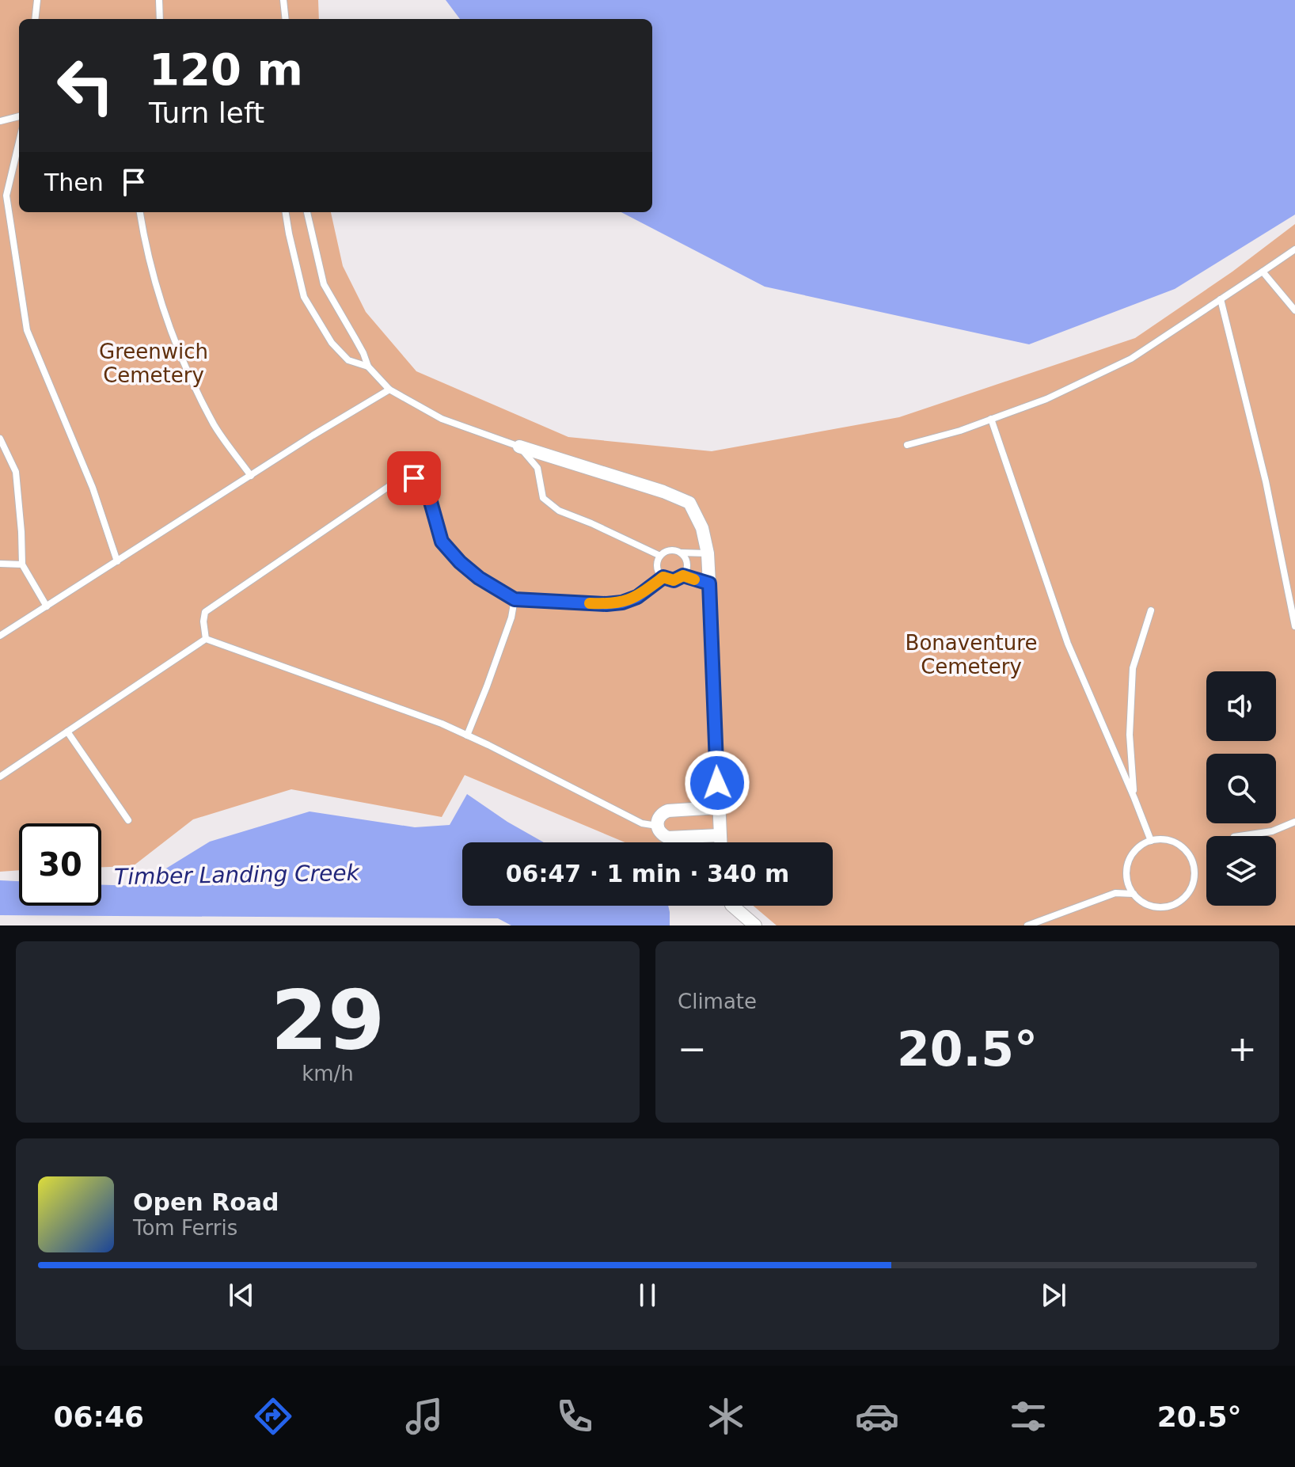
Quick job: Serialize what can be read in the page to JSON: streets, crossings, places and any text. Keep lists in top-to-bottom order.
{
  "water": ["Timber Landing Creek"],
  "parks": ["Greenwich Cemetery", "Bonaventure Cemetery"],
  "page": {
    "turn": ["120 m", "Turn left"],
    "then": "Then",
    "limit": "30",
    "trip": "06:47 · 1 min · 340 m",
    "tile": [
      ["29", "km/h"],
      "Climate"
    ],
    "heat": ["−", "20.5°", "+"],
    "song": ["Open Road", "Tom Ferris"],
    "tabs": ["06:46", "20.5°"]
  }
}
